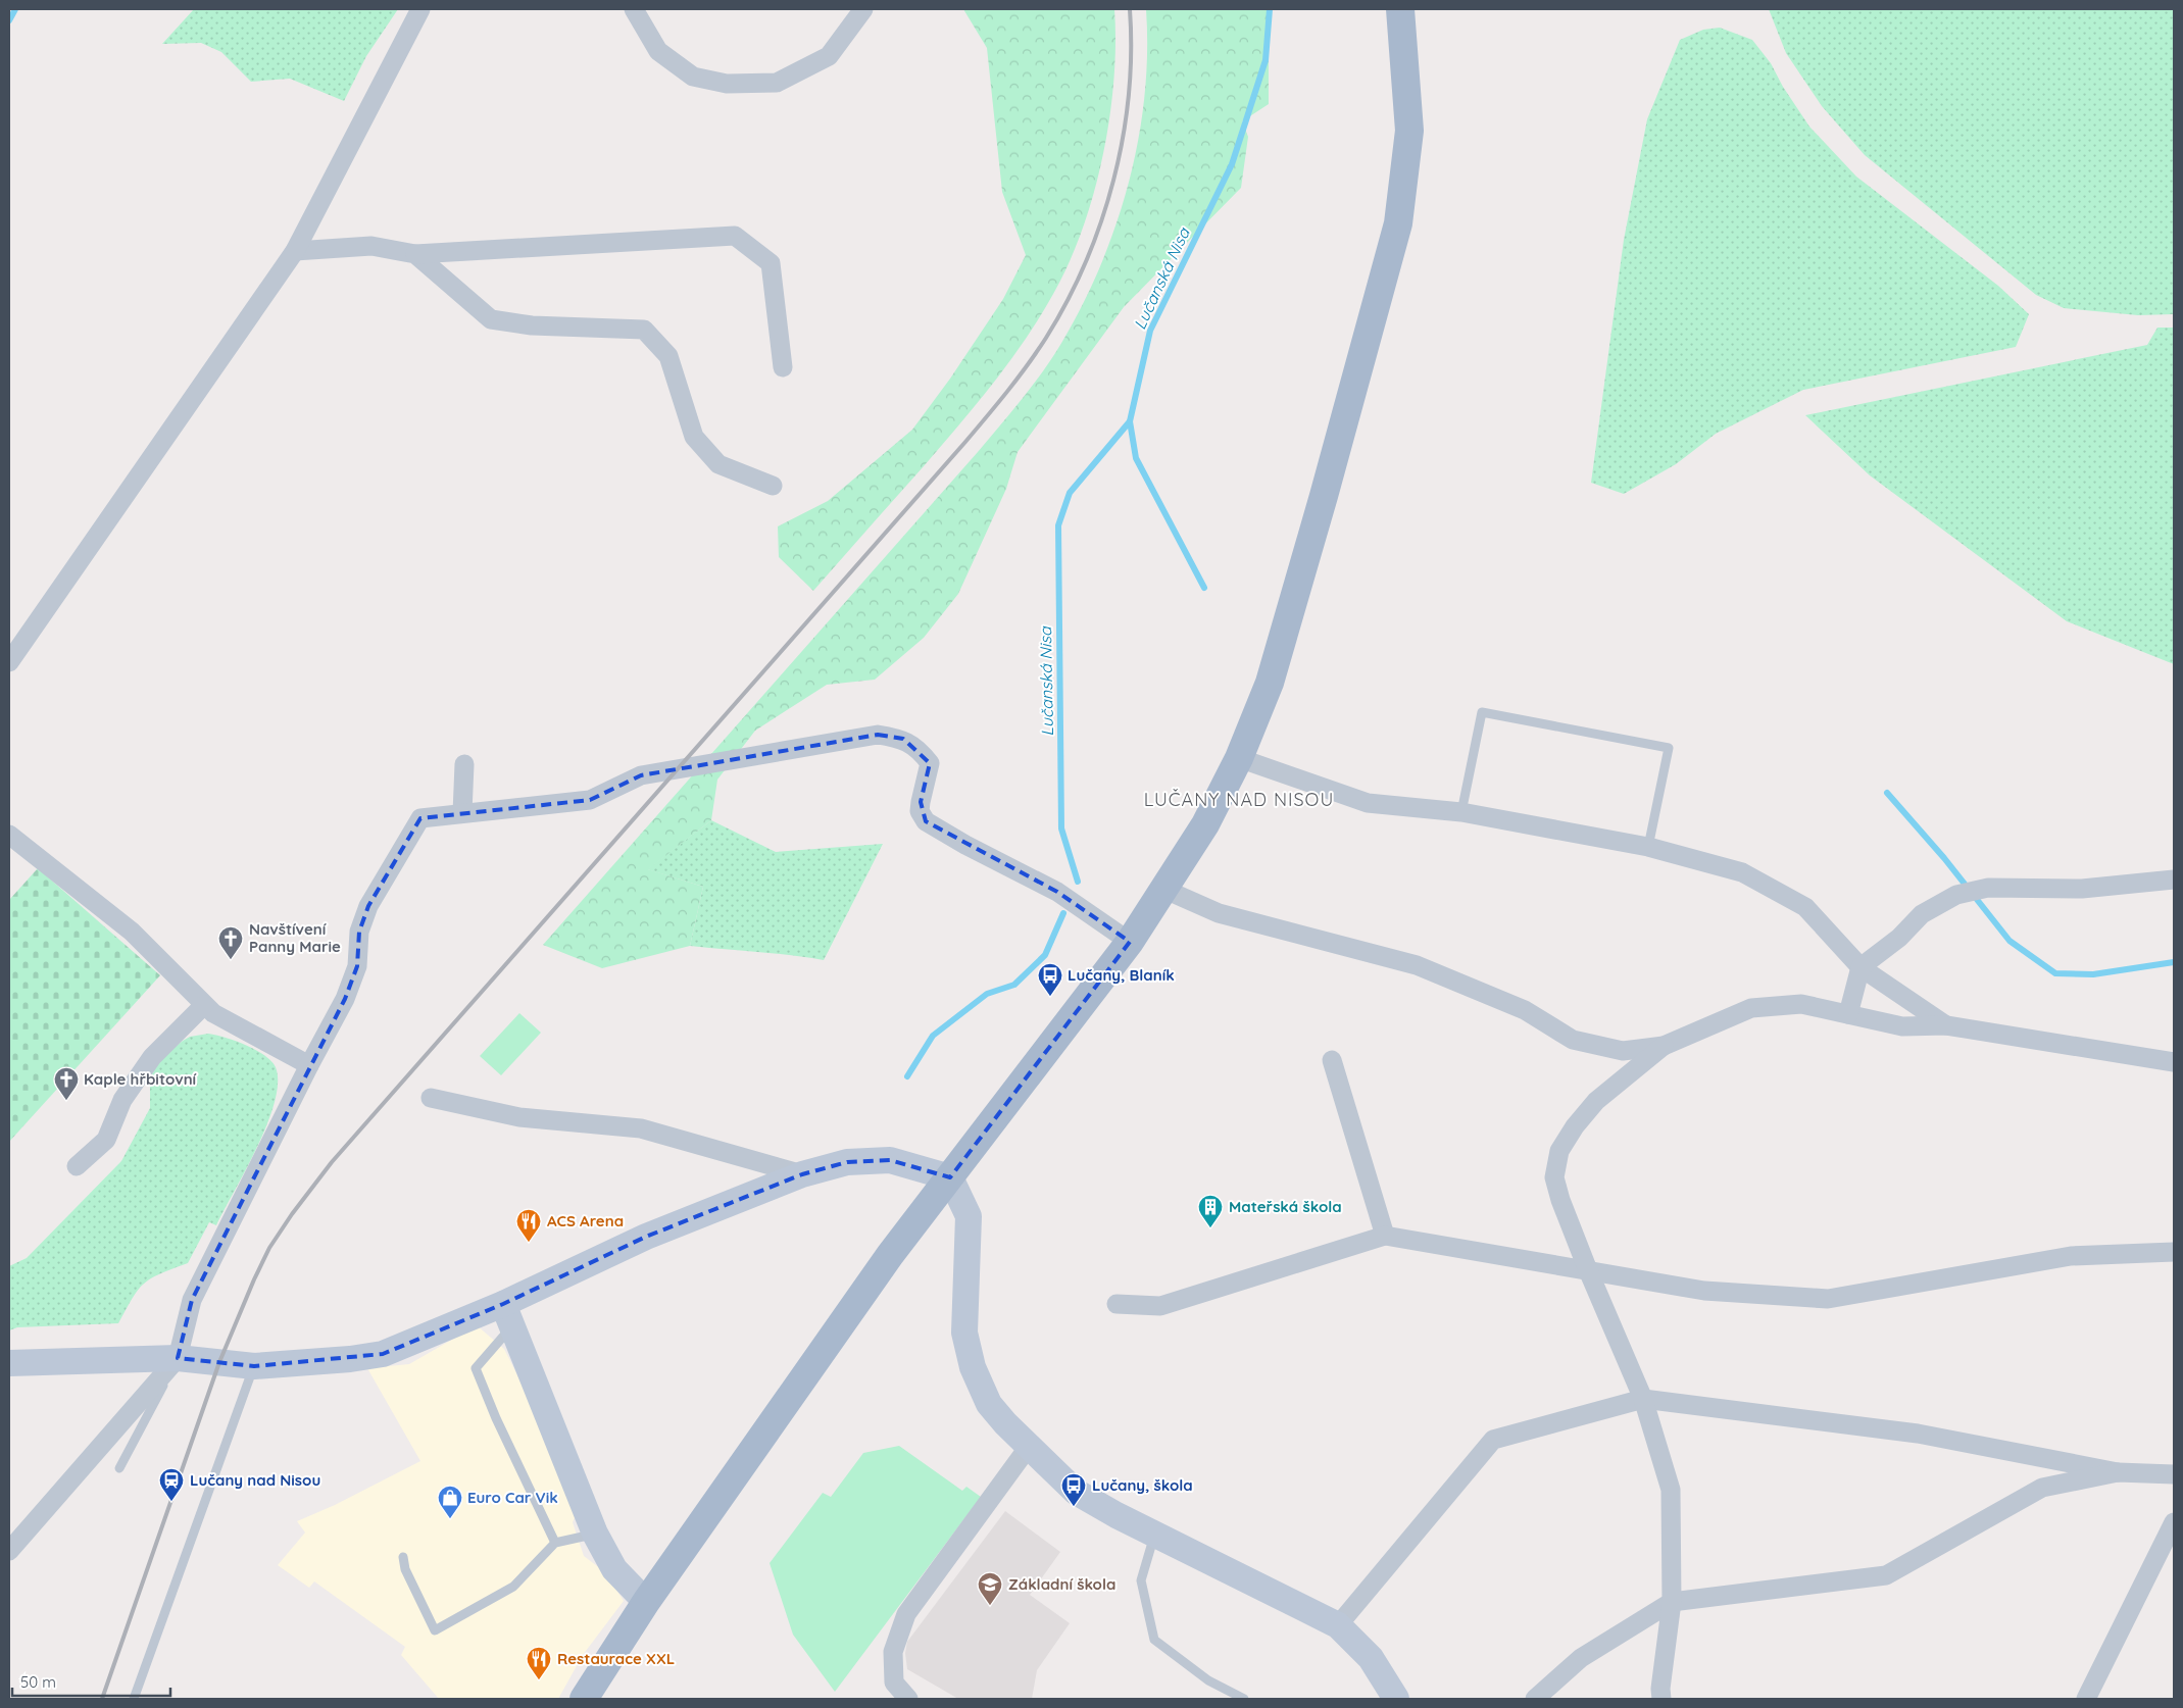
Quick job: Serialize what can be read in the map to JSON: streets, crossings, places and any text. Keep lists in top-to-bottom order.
{
  "districts": ["LUČANY NAD NISOU"],
  "water": ["Lučanská Nisa"],
  "places": {
    "church": ["Navštívení Panny Marie", "Kaple hřbitovní"],
    "bus stop": ["Lučany, Blaník", "Lučany, škola"],
    "building": ["Mateřská škola"],
    "restaurant": ["ACS Arena", "Restaurace XXL"],
    "station": ["Lučany nad Nisou"],
    "shop": ["Euro Car Vik"],
    "school or university": ["Základní škola"]
  },
  "scale_bar": "50 m"
}
